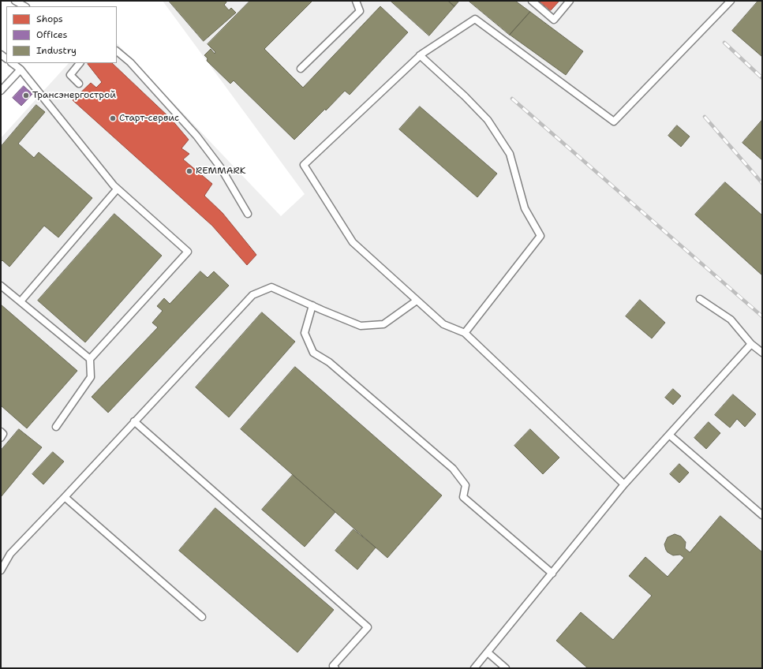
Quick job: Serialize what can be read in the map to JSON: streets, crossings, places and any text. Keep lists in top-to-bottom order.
{
  "places": ["Трансэнергострой", "Старт-сервис", "REMMARK"],
  "legend": ["Shops", "Offices", "Industry"]
}
